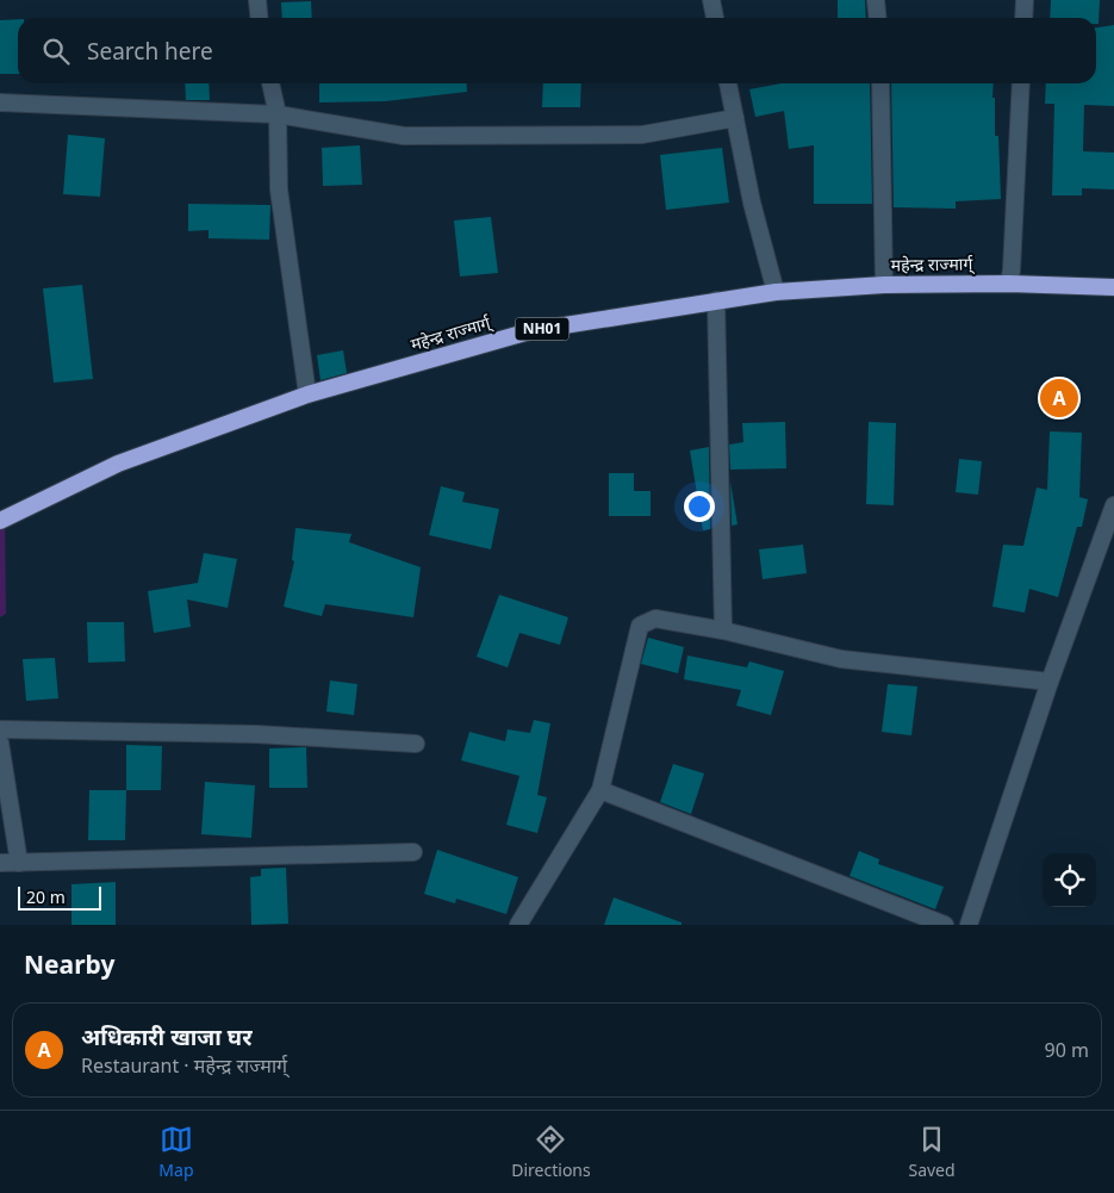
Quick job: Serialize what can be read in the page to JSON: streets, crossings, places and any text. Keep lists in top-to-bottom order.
{
  "streets": {
    "highway": ["महेन्द्र राज्मार्ग्", "NH01"]
  },
  "scale_bar": "20 m",
  "page": {
    "search": "Search here",
    "pins": "A",
    "scale": "20 m",
    "heading": "Nearby",
    "list": [
      {
        "mark": "A",
        "name": "अधिकारी खाजा घर",
        "note": "Restaurant · महेन्द्र राज्मार्ग्",
        "value": "90 m"
      }
    ],
    "nav": ["Map", "Directions", "Saved"]
  }
}
